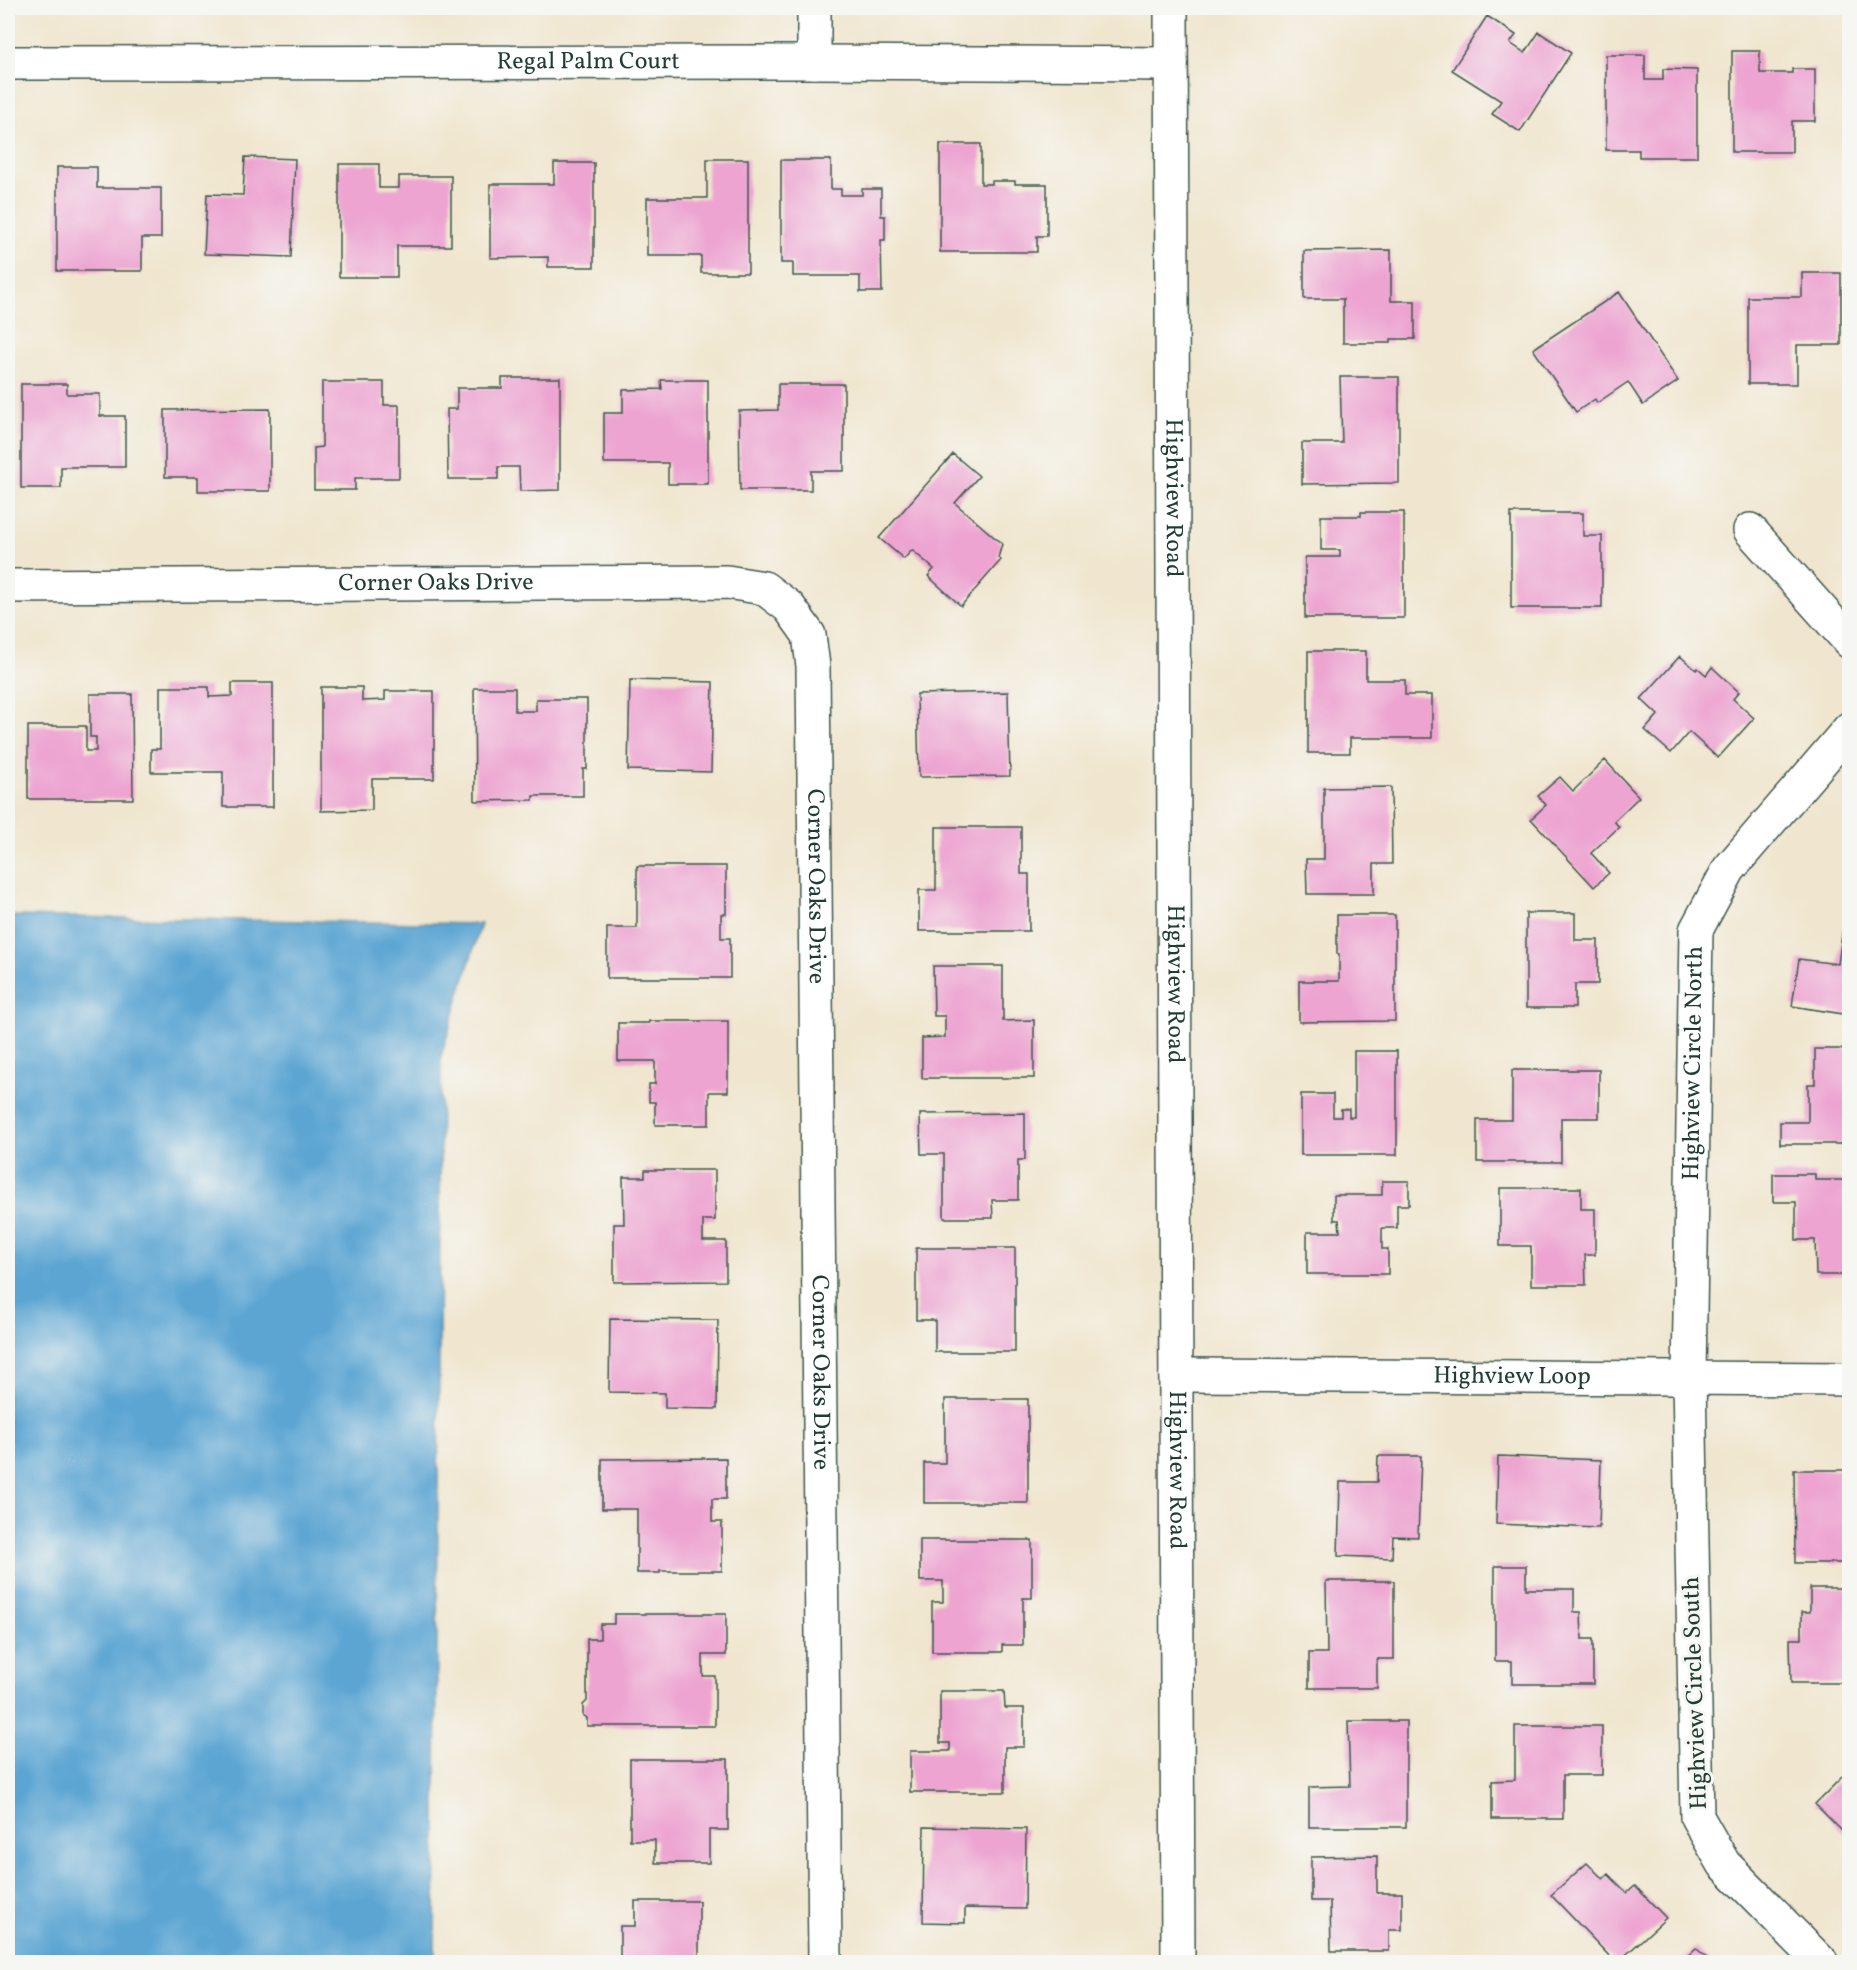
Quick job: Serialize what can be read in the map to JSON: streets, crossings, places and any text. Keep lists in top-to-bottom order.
{
  "streets": {
    "street": [
      "Regal Palm Court",
      "Highview Road",
      "Corner Oaks Drive",
      "Highview Circle North",
      "Highview Loop",
      "Highview Circle South"
    ]
  },
  "crossings": [
    ["Regal Palm Court", "Highview Road"],
    ["Highview Road", "Highview Loop"],
    ["Highview Circle North", "Highview Loop"],
    ["Highview Circle North", "Highview Circle South"],
    ["Highview Loop", "Highview Circle South"]
  ]
}
